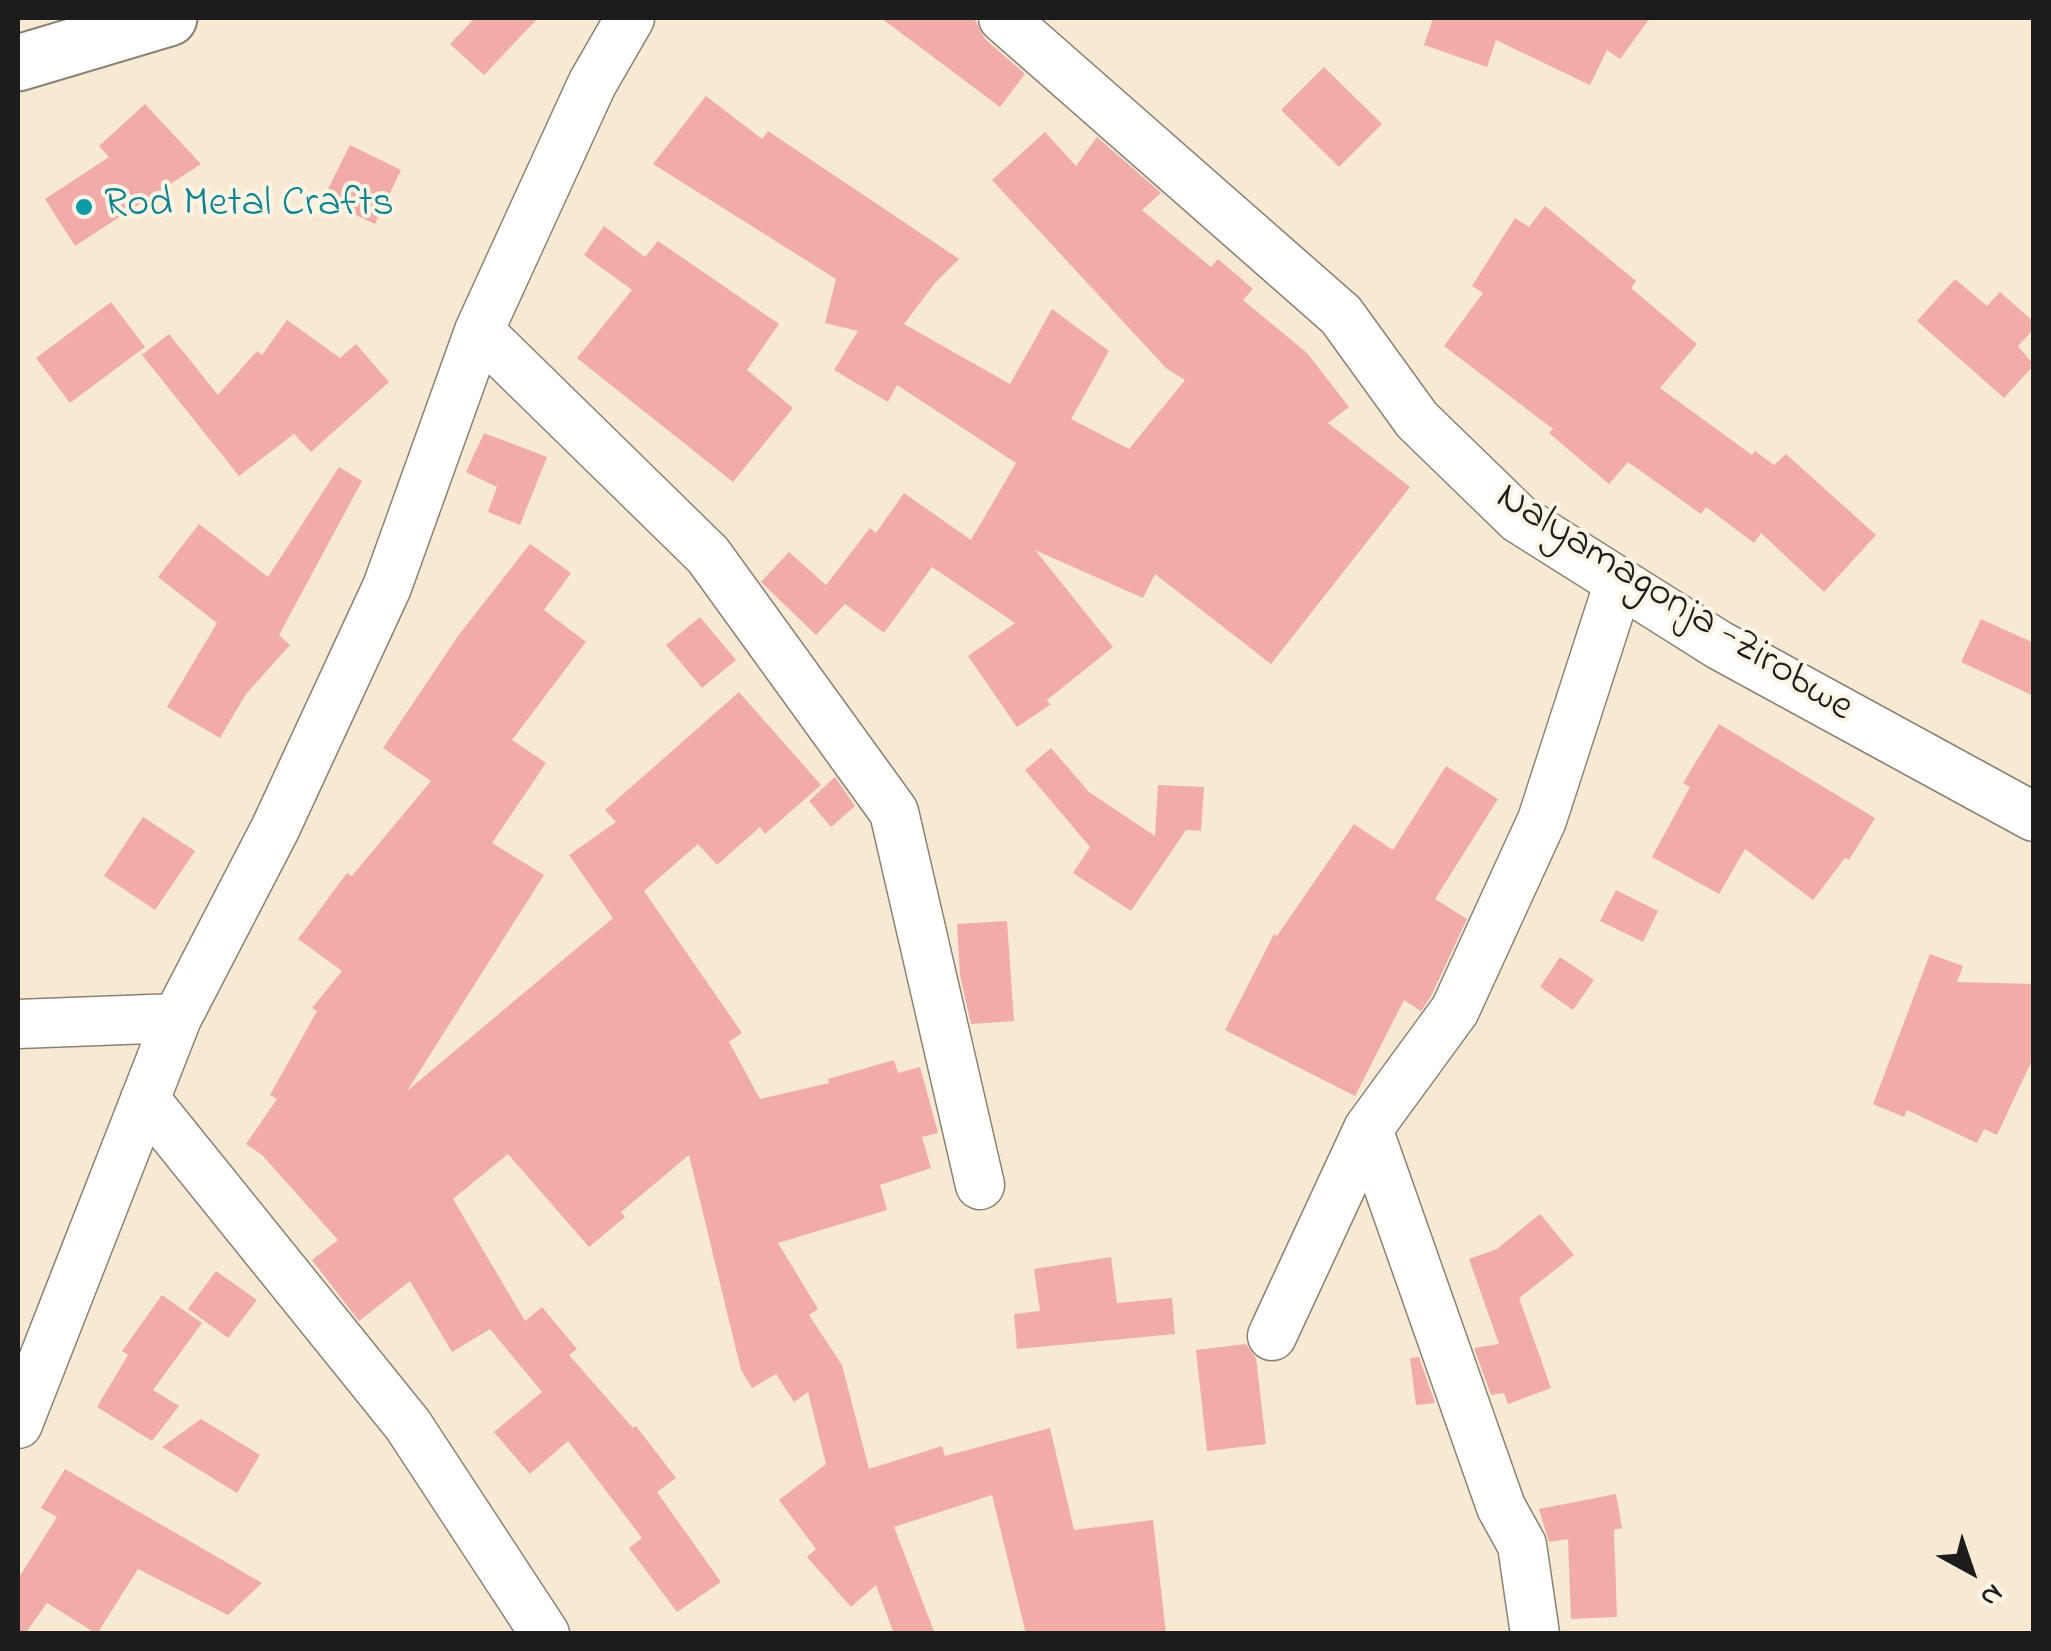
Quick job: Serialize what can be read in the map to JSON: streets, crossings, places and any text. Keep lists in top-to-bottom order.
{
  "streets": {
    "street": ["Nalyamagonja -Zirobwe"]
  },
  "places": ["Rod Metal Crafts"],
  "north": "bottom right"
}
